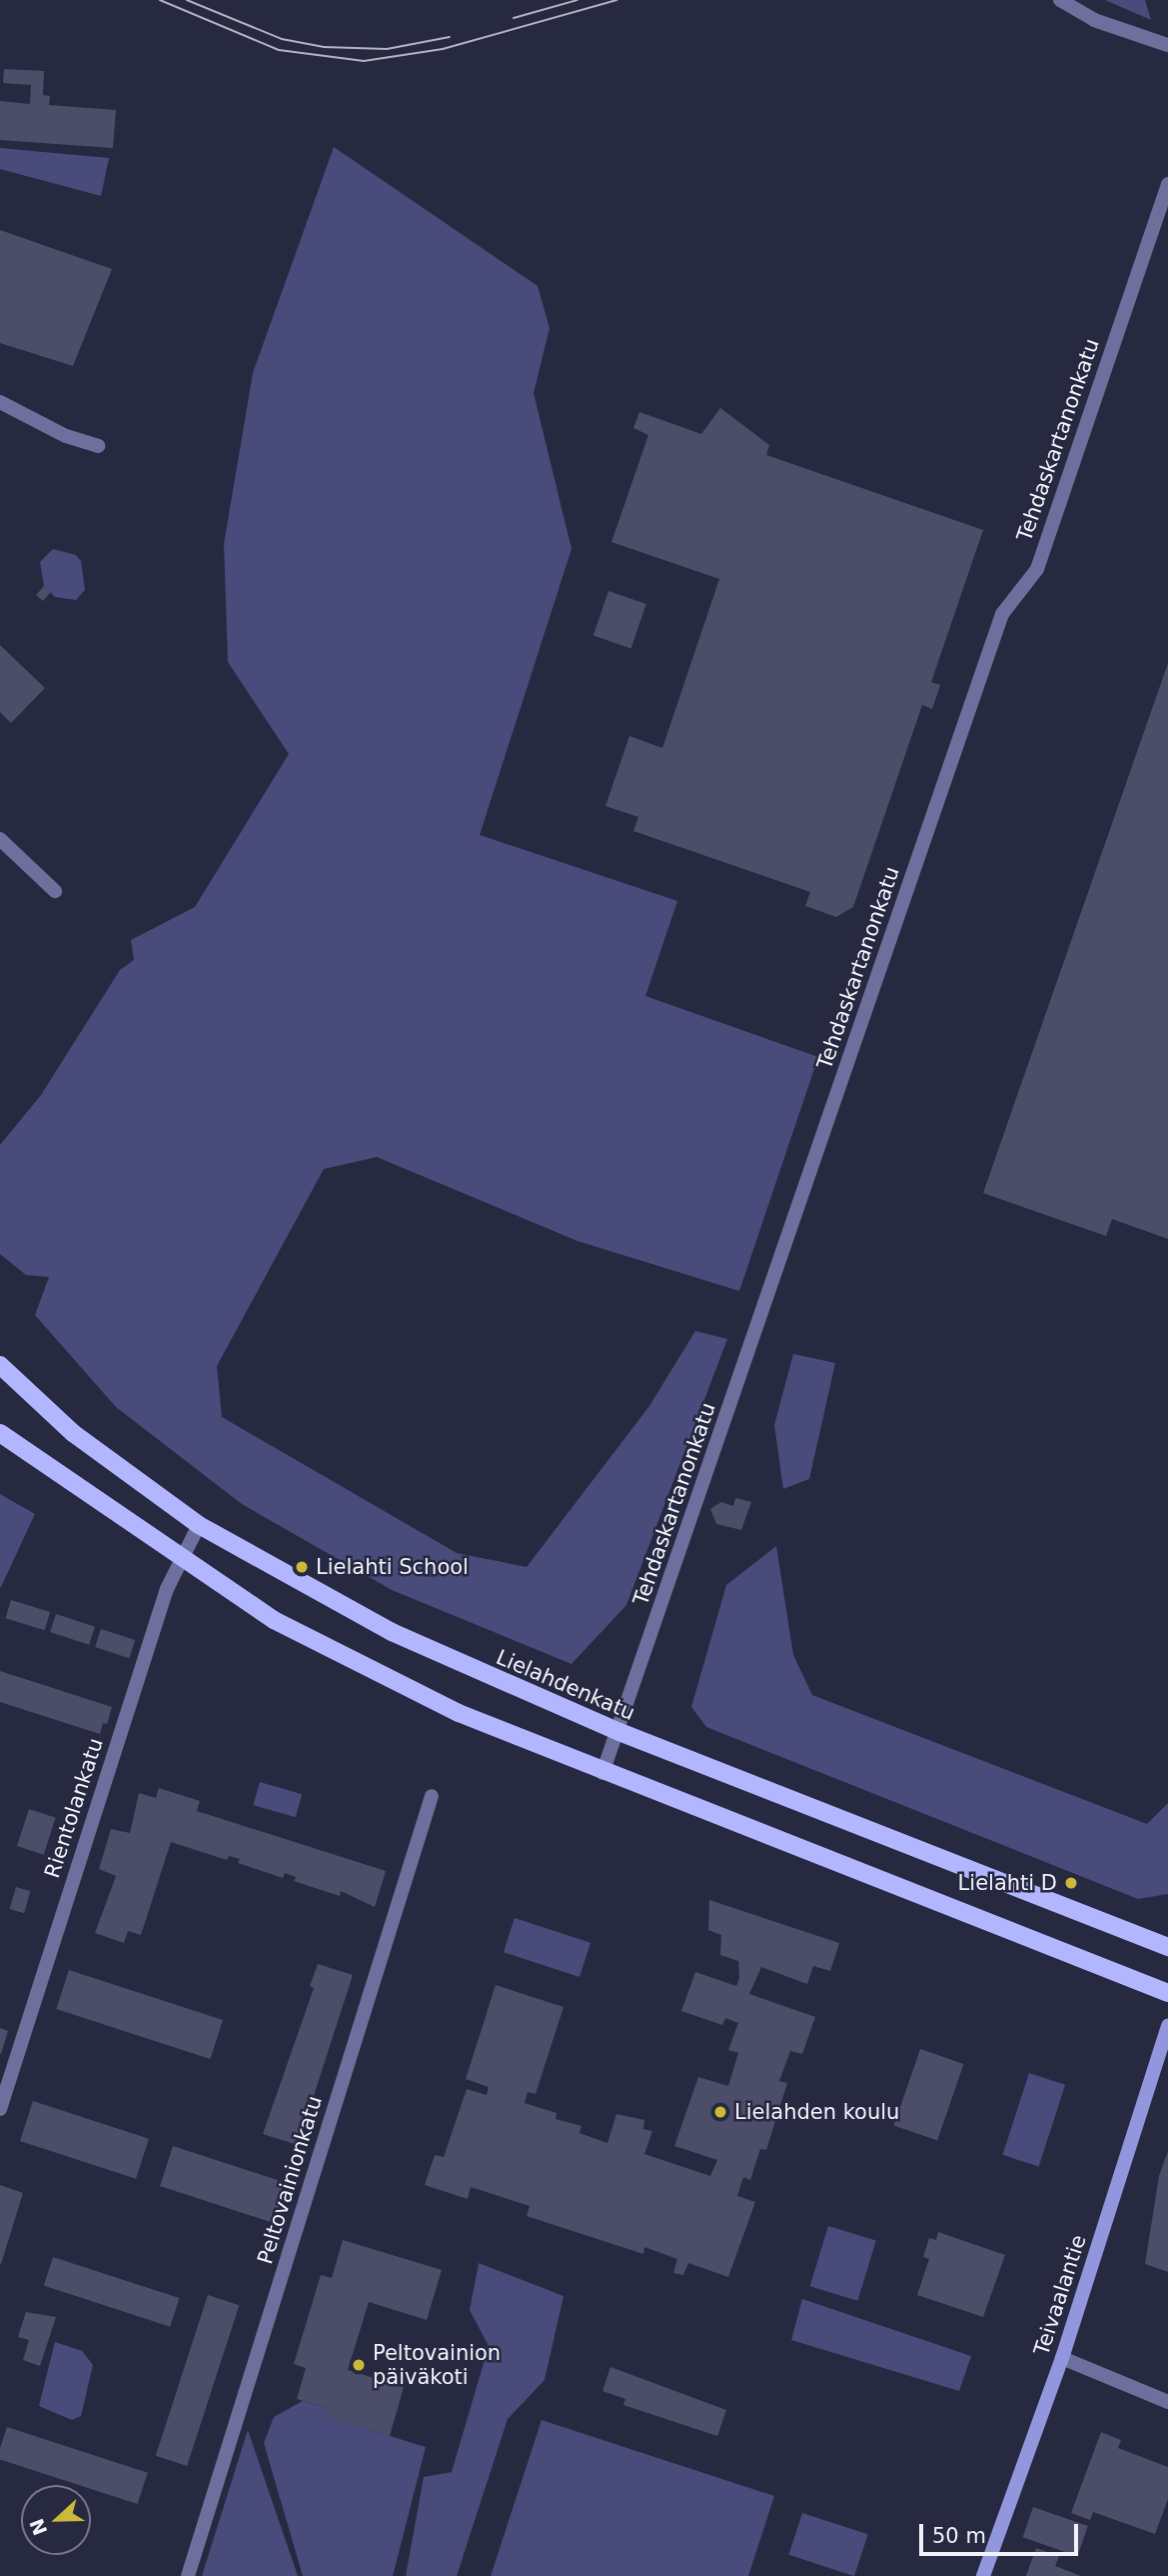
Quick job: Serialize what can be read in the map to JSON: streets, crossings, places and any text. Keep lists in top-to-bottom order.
{
  "streets": {
    "main road": ["Lielahdenkatu", "Teivaalantie"],
    "street": ["Tehdaskartanonkatu", "Rientolankatu", "Peltovainionkatu"]
  },
  "crossings": [
    ["Tehdaskartanonkatu", "Lielahdenkatu"],
    ["Lielahdenkatu", "Rientolankatu"]
  ],
  "places": [
    "Lielahti School",
    "Lielahti D",
    "Lielahden koulu",
    "Peltovainion päiväkoti"
  ],
  "scale_bar": "50 m",
  "north": "left"
}
